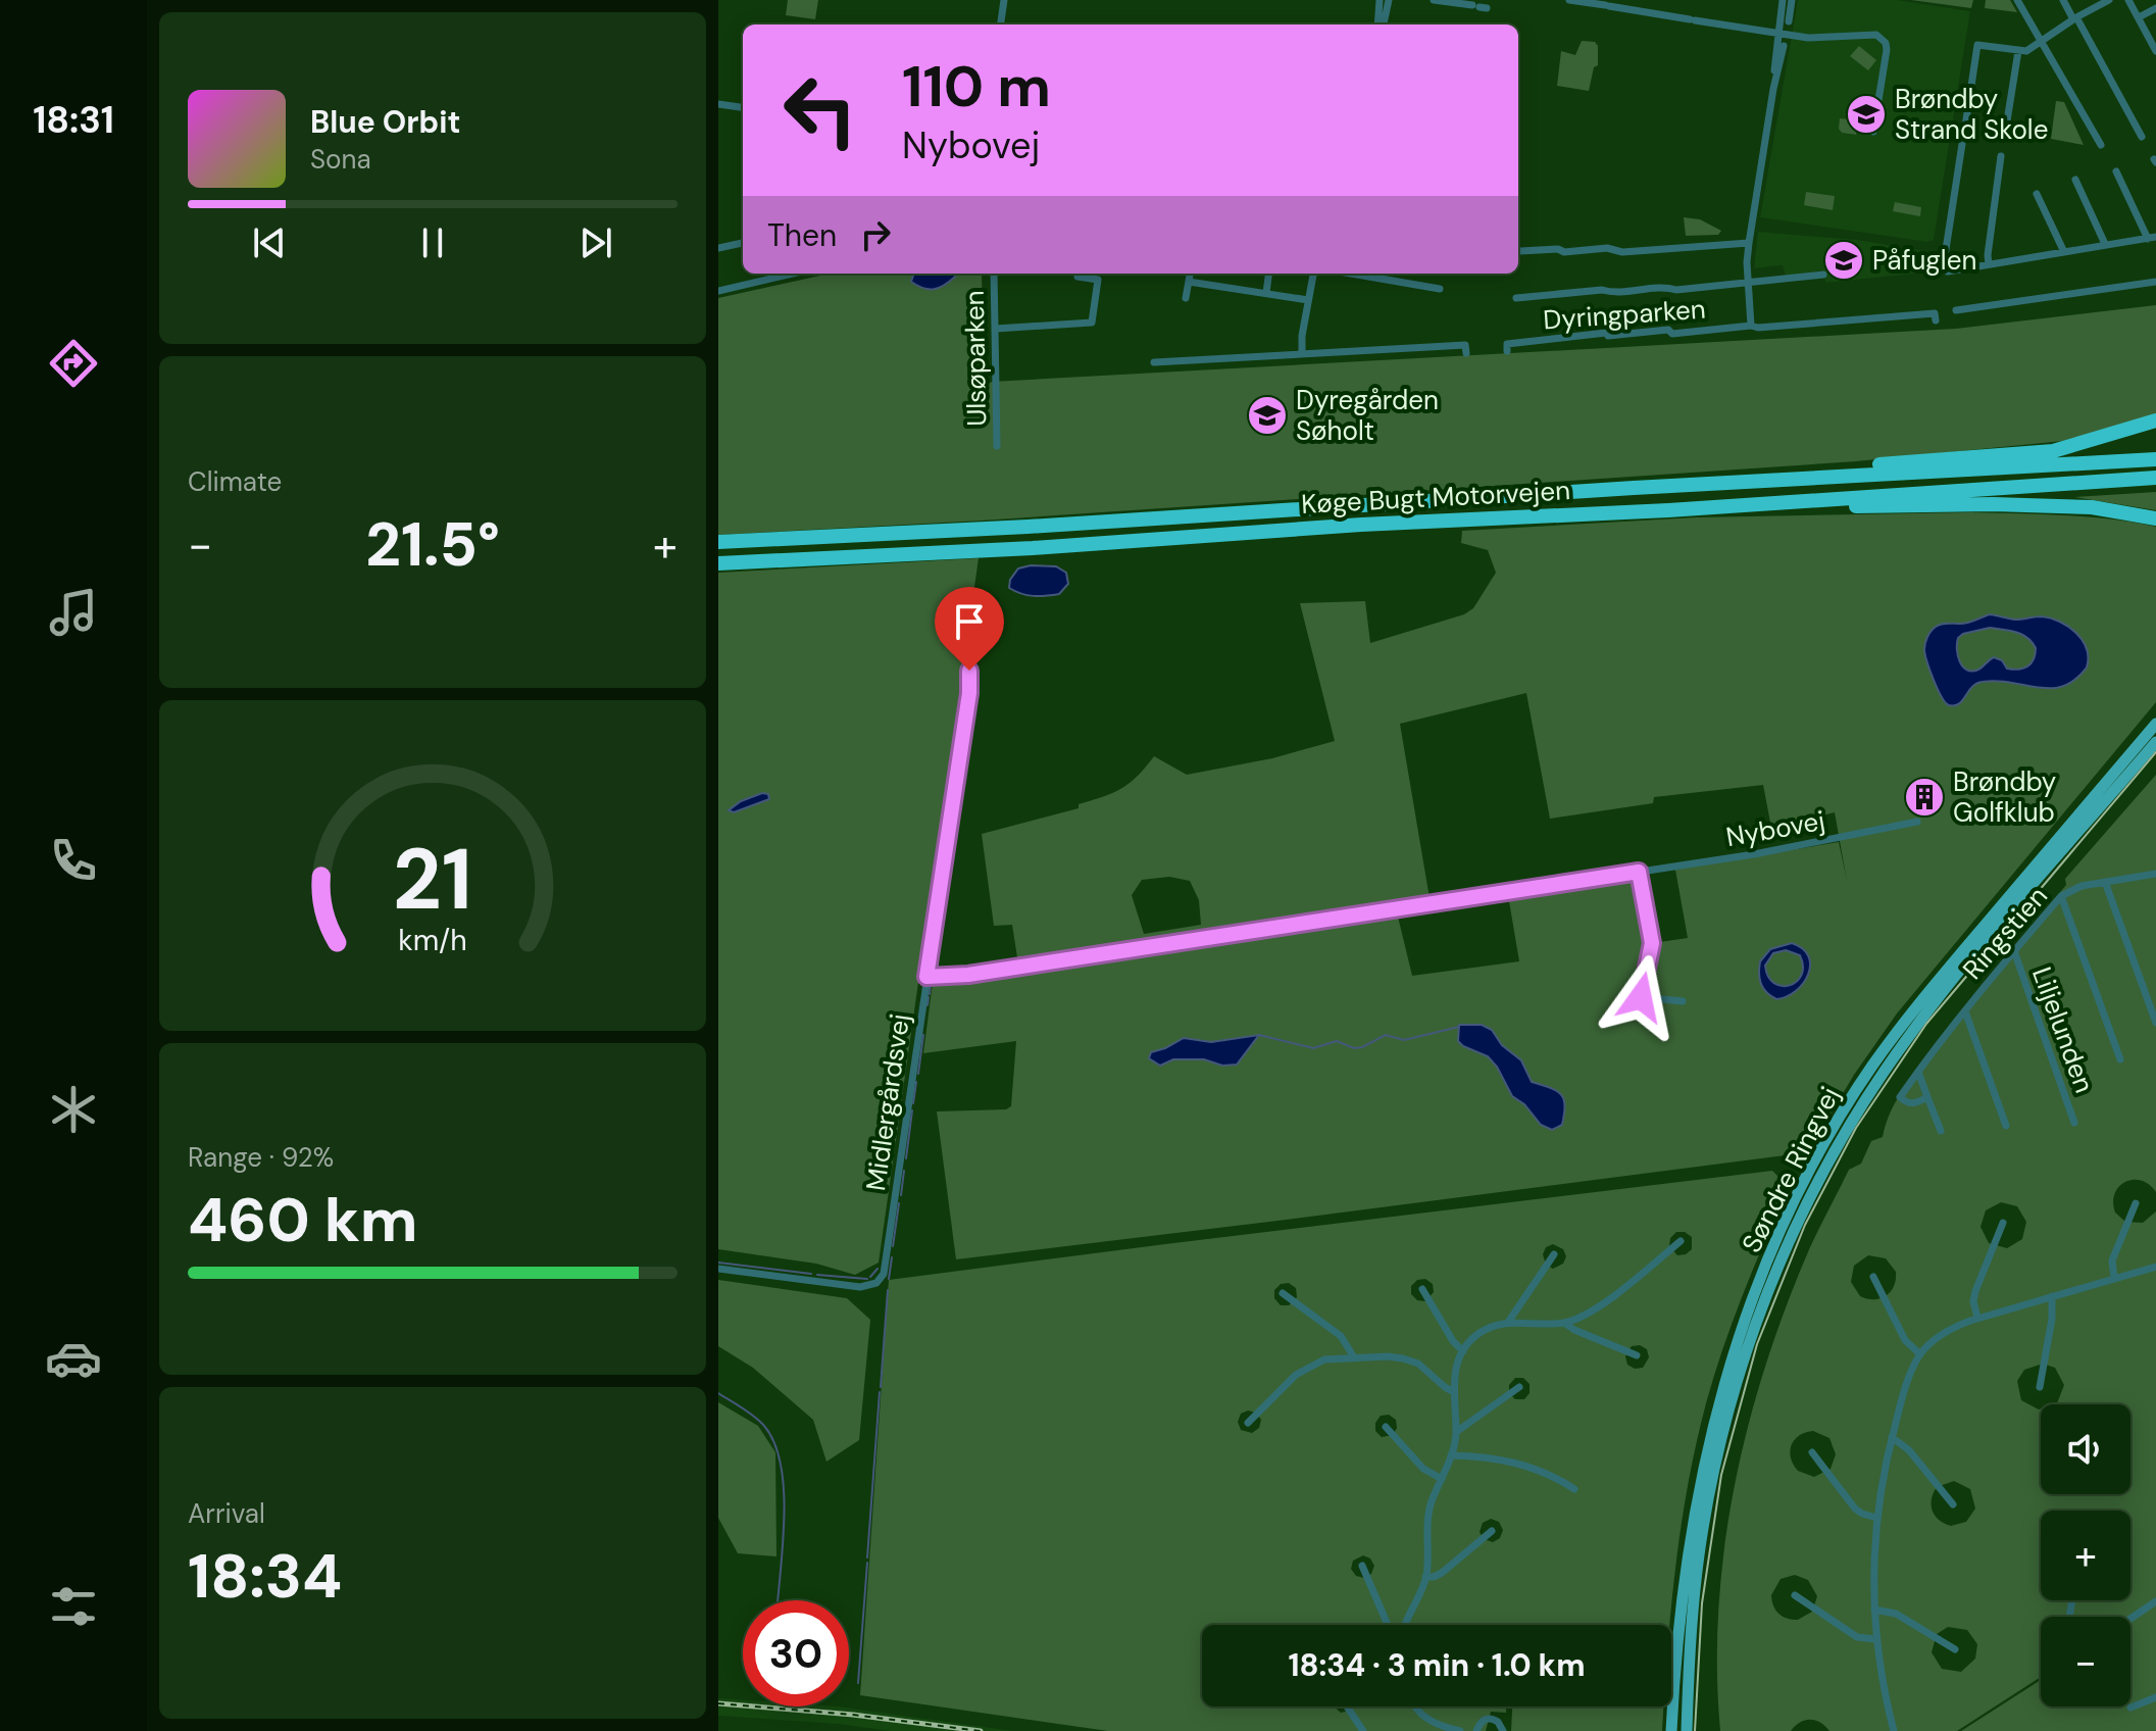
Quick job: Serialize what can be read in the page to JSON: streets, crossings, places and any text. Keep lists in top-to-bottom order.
{
  "streets": {
    "highway": ["Køge Bugt Motorvejen"],
    "main road": ["Søndre Ringvej"],
    "street": [
      "Dyringparken",
      "Ulsøparken",
      "Nybovej",
      "Ringstien",
      "Liljelunden",
      "Midlergårdsvej"
    ]
  },
  "crossings": [
    ["Nybovej", "Midlergårdsvej"],
    ["Ringstien", "Liljelunden"]
  ],
  "places": {
    "school or university": ["Brøndby Strand Skole", "Påfuglen", "Dyregården Søholt"],
    "building": ["Brøndby Golfklub"]
  },
  "page": {
    "tabs": "18:31",
    "turn": ["110 m", "Nybovej"],
    "song": ["Blue Orbit", "Sona"],
    "then": "Then",
    "tile": [
      "Climate",
      ["Range · 92%", "460 km"],
      ["Arrival", "18:34"]
    ],
    "heat": ["−", "21.5°", "+"],
    "map_buttons": ["+", "−"],
    "limit": "30",
    "trip": "18:34 · 3 min · 1.0 km",
    "gauge": ["21", "km/h"]
  }
}
